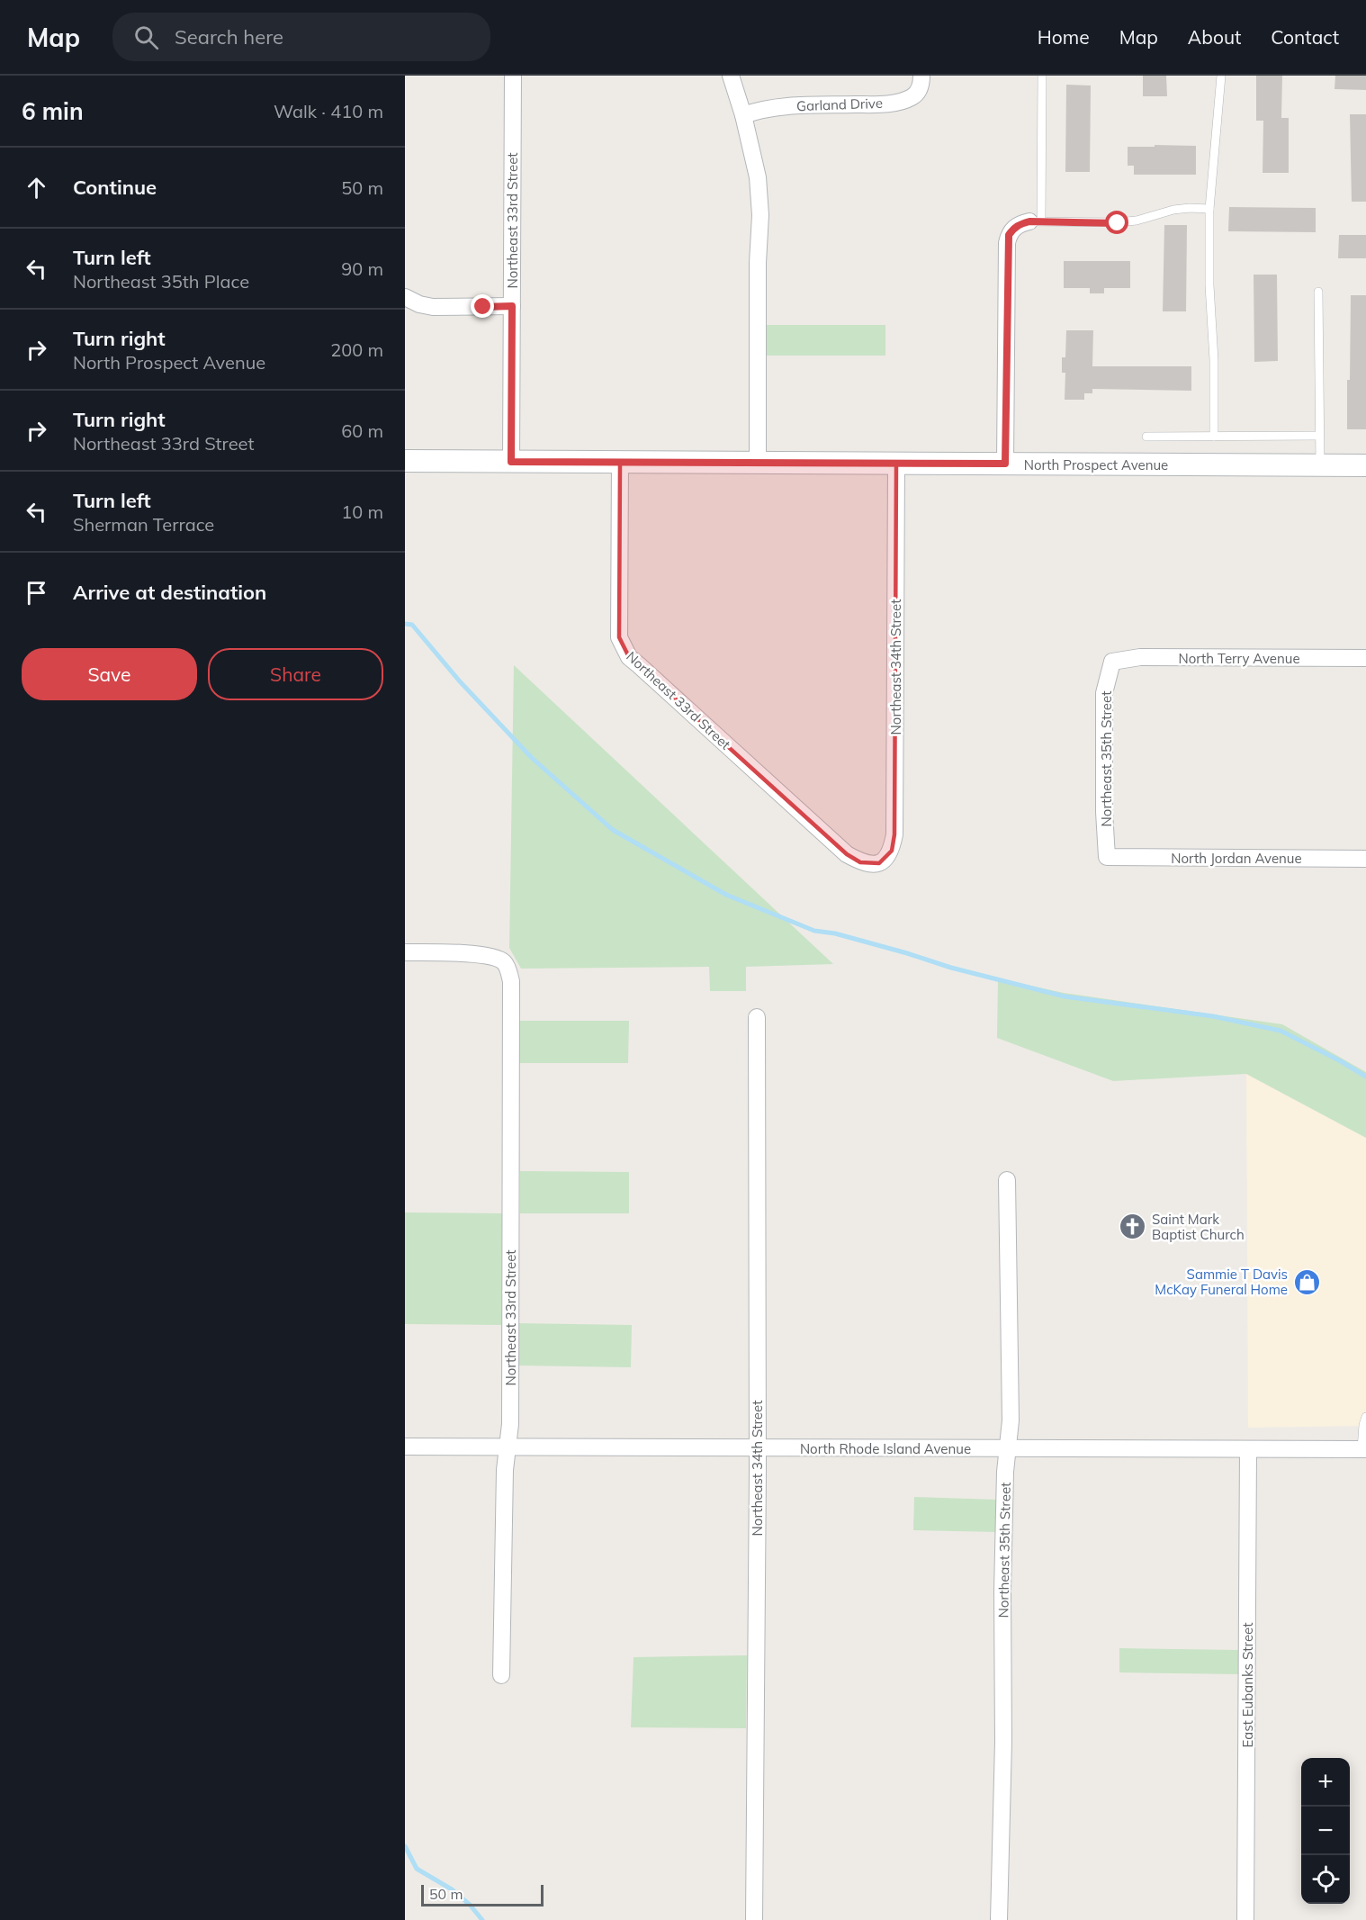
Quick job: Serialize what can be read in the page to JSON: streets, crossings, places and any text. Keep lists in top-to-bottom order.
{
  "streets": {
    "street": [
      "Garland Drive",
      "Northeast 33rd Street",
      "North Prospect Avenue",
      "North Terry Avenue",
      "Northeast 34th Street",
      "Northeast 35th Street",
      "North Jordan Avenue",
      "North Rhode Island Avenue",
      "East Eubanks Street"
    ]
  },
  "crossings": [
    ["Northeast 33rd Street", "North Prospect Avenue"],
    ["Northeast 33rd Street", "Northeast 34th Street"],
    ["Northeast 33rd Street", "North Rhode Island Avenue"],
    ["North Prospect Avenue", "Northeast 34th Street"],
    ["North Terry Avenue", "Northeast 35th Street"],
    ["Northeast 34th Street", "North Rhode Island Avenue"],
    ["Northeast 35th Street", "North Jordan Avenue"],
    ["Northeast 35th Street", "North Rhode Island Avenue"],
    ["North Rhode Island Avenue", "East Eubanks Street"]
  ],
  "places": {
    "church": ["Saint Mark Baptist Church"],
    "shop": ["Sammie T Davis McKay Funeral Home"]
  },
  "scale_bar": "50 m",
  "page": {
    "header": "Map",
    "search": "Search here",
    "nav": [
      "Home",
      "Map",
      "About",
      "Contact"
    ],
    "heading": ["6 min", "Walk · 410 m"],
    "list": [
      ["Continue", "50 m"],
      ["Turn left", "Northeast 35th Place", "90 m"],
      ["Turn right", "North Prospect Avenue", "200 m"],
      ["Turn right", "Northeast 33rd Street", "60 m"],
      ["Turn left", "Sherman Terrace", "10 m"],
      "Arrive at destination"
    ],
    "buttons": ["Save", "Share"],
    "map_buttons": ["+", "−"],
    "scale": "50 m"
  }
}
